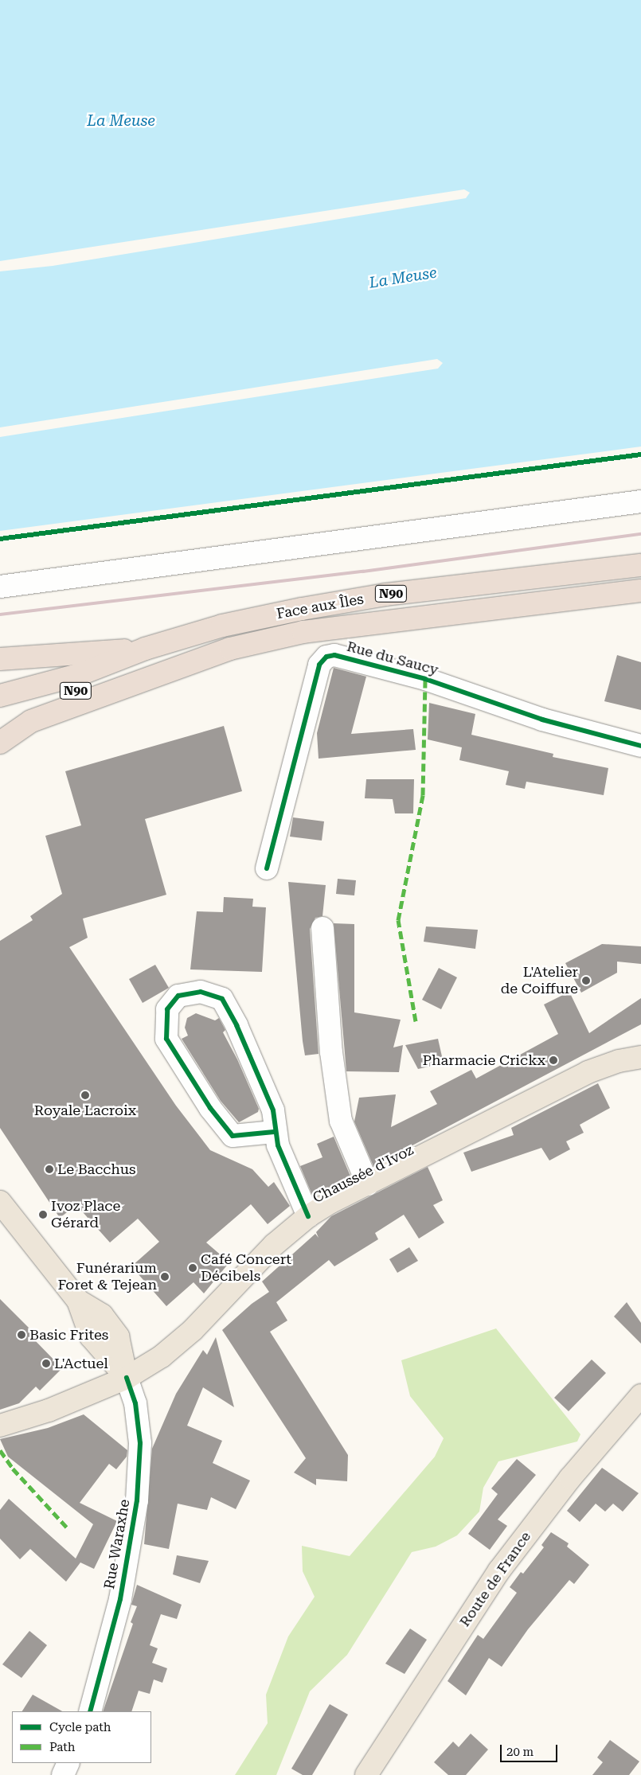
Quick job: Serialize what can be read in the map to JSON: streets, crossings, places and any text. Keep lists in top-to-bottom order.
{
  "streets": {
    "highway": ["N90", "Face aux Îles"],
    "main road": ["Chaussée d'Ivoz", "Route de France"],
    "street": ["Rue du Saucy", "Rue Waraxhe"]
  },
  "crossings": [
    ["N90", "Face aux Îles"],
    ["Chaussée d'Ivoz", "Rue Waraxhe"]
  ],
  "water": ["La Meuse"],
  "places": [
    "L'Atelier de Coiffure",
    "Pharmacie Crickx",
    "Royale Lacroix",
    "Le Bacchus",
    "Ivoz Place Gérard",
    "Café Concert Décibels",
    "Funérarium Foret & Tejean",
    "Basic Frites",
    "L'Actuel"
  ],
  "legend": ["Cycle path", "Path"],
  "scale_bar": "20 m"
}
